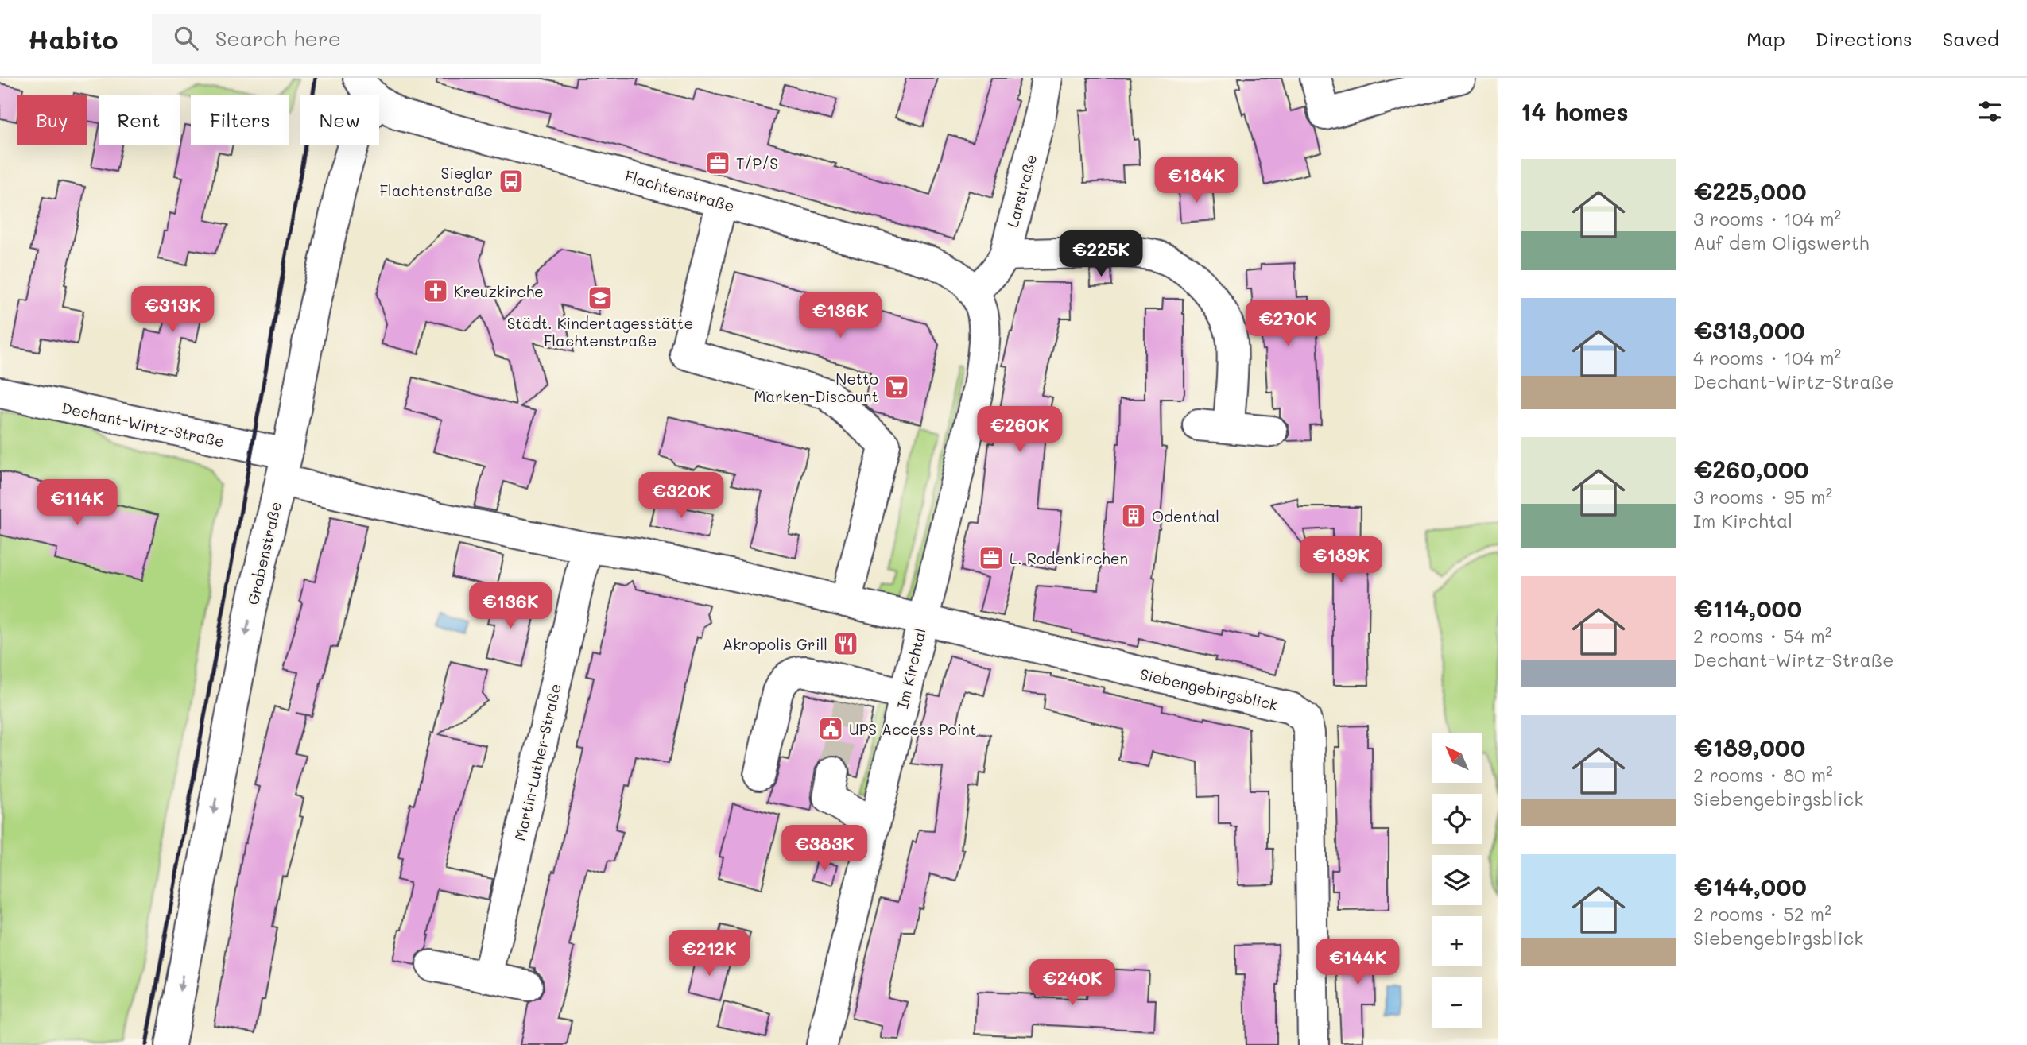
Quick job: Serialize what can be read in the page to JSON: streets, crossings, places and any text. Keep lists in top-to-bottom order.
{
  "streets": {
    "street": [
      "Flachtenstraße",
      "Larstraße",
      "Dechant-Wirtz-Straße",
      "Grabenstraße",
      "Im Kirchtal",
      "Siebengebirgsblick",
      "Martin-Luther-Straße"
    ]
  },
  "crossings": [
    ["Flachtenstraße", "Larstraße"],
    ["Flachtenstraße", "Im Kirchtal"],
    ["Larstraße", "Im Kirchtal"],
    ["Dechant-Wirtz-Straße", "Grabenstraße"],
    ["Im Kirchtal", "Siebengebirgsblick"]
  ],
  "one_way": ["Grabenstraße"],
  "places": {
    "office": ["T/P/S", "L. Rodenkirchen"],
    "bus stop": ["Sieglar Flachtenstraße"],
    "church": ["Kreuzkirche"],
    "school or university": ["Städt. Kindertagesstätte Flachtenstraße"],
    "supermarket": ["Netto Marken-Discount"],
    "building": ["Odenthal"],
    "restaurant": ["Akropolis Grill"],
    "public building": ["UPS Access Point"]
  },
  "north": "top left",
  "page": {
    "header": "Habito",
    "search": "Search here",
    "nav": ["Map", "Directions", "Saved"],
    "heading": "14 homes",
    "chip": [
      "Buy",
      "Rent",
      "Filters",
      "New"
    ],
    "list": [
      {
        "name": "€225,000",
        "note": "3 rooms · 104 m² · Auf dem Oligswerth"
      },
      {
        "name": "€313,000",
        "note": "4 rooms · 104 m² · Dechant-Wirtz-Straße"
      },
      {
        "name": "€260,000",
        "note": "3 rooms · 95 m² · Im Kirchtal"
      },
      {
        "name": "€114,000",
        "note": "2 rooms · 54 m² · Dechant-Wirtz-Straße"
      },
      {
        "name": "€189,000",
        "note": "2 rooms · 80 m² · Siebengebirgsblick"
      },
      {
        "name": "€144,000",
        "note": "2 rooms · 52 m² · Siebengebirgsblick"
      }
    ],
    "price": [
      "€184K",
      "€225K",
      "€313K",
      "€136K",
      "€270K",
      "€260K",
      "€320K",
      "€114K",
      "€189K",
      "€136K",
      "€383K",
      "€212K",
      "€144K",
      "€240K"
    ],
    "map_buttons": ["+", "−"]
  }
}
